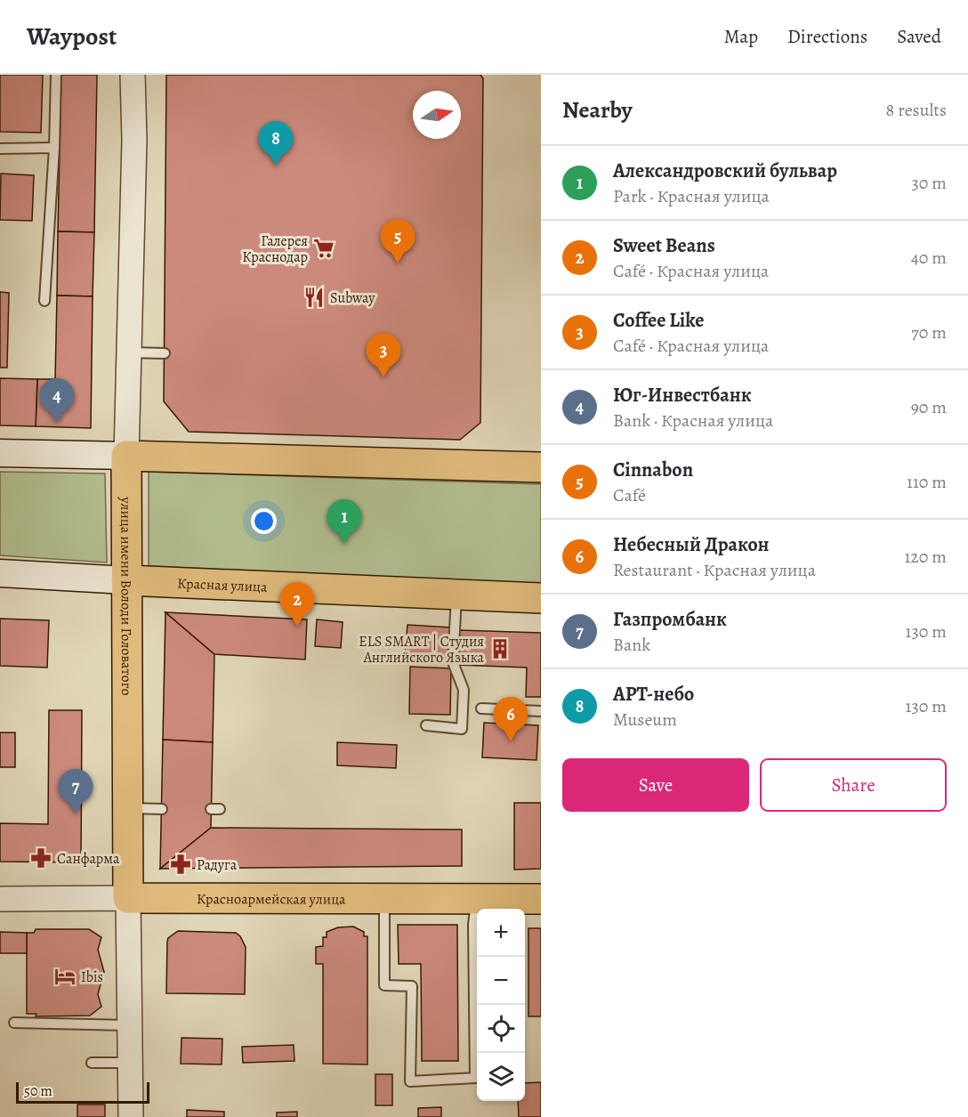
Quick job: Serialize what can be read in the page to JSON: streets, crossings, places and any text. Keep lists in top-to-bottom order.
{
  "streets": {
    "main road": ["Красная улица", "улица имени Володи Головатого", "Красноармейская улица"]
  },
  "crossings": [
    ["Красная улица", "улица имени Володи Головатого"],
    ["улица имени Володи Головатого", "Красноармейская улица"]
  ],
  "places": {
    "supermarket": ["Галерея Краснодар"],
    "restaurant": ["Subway"],
    "building": ["ELS SMART | Студия Английского Языка"],
    "pharmacy": ["Санфарма", "Радуга"],
    "hotel": ["Ibis"]
  },
  "scale_bar": "50 m",
  "north": "right",
  "page": {
    "header": "Waypost",
    "nav": ["Map", "Directions", "Saved"],
    "heading": ["Nearby", "8 results"],
    "pins": [
      "8",
      "5",
      "3",
      "4",
      "1",
      "2",
      "6",
      "7"
    ],
    "list": [
      {
        "mark": "1",
        "name": "Александровский бульвар",
        "note": "Park · Красная улица",
        "value": "30 m"
      },
      {
        "mark": "2",
        "name": "Sweet Beans",
        "note": "Café · Красная улица",
        "value": "40 m"
      },
      {
        "mark": "3",
        "name": "Coffee Like",
        "note": "Café · Красная улица",
        "value": "70 m"
      },
      {
        "mark": "4",
        "name": "Юг-Инвестбанк",
        "note": "Bank · Красная улица",
        "value": "90 m"
      },
      {
        "mark": "5",
        "name": "Cinnabon",
        "note": "Café",
        "value": "110 m"
      },
      {
        "mark": "6",
        "name": "Небесный Дракон",
        "note": "Restaurant · Красная улица",
        "value": "120 m"
      },
      {
        "mark": "7",
        "name": "Газпромбанк",
        "note": "Bank",
        "value": "130 m"
      },
      {
        "mark": "8",
        "name": "АРТ-небо",
        "note": "Museum",
        "value": "130 m"
      }
    ],
    "buttons": ["Save", "Share"],
    "map_buttons": ["+", "−"],
    "scale": "50 m"
  }
}
